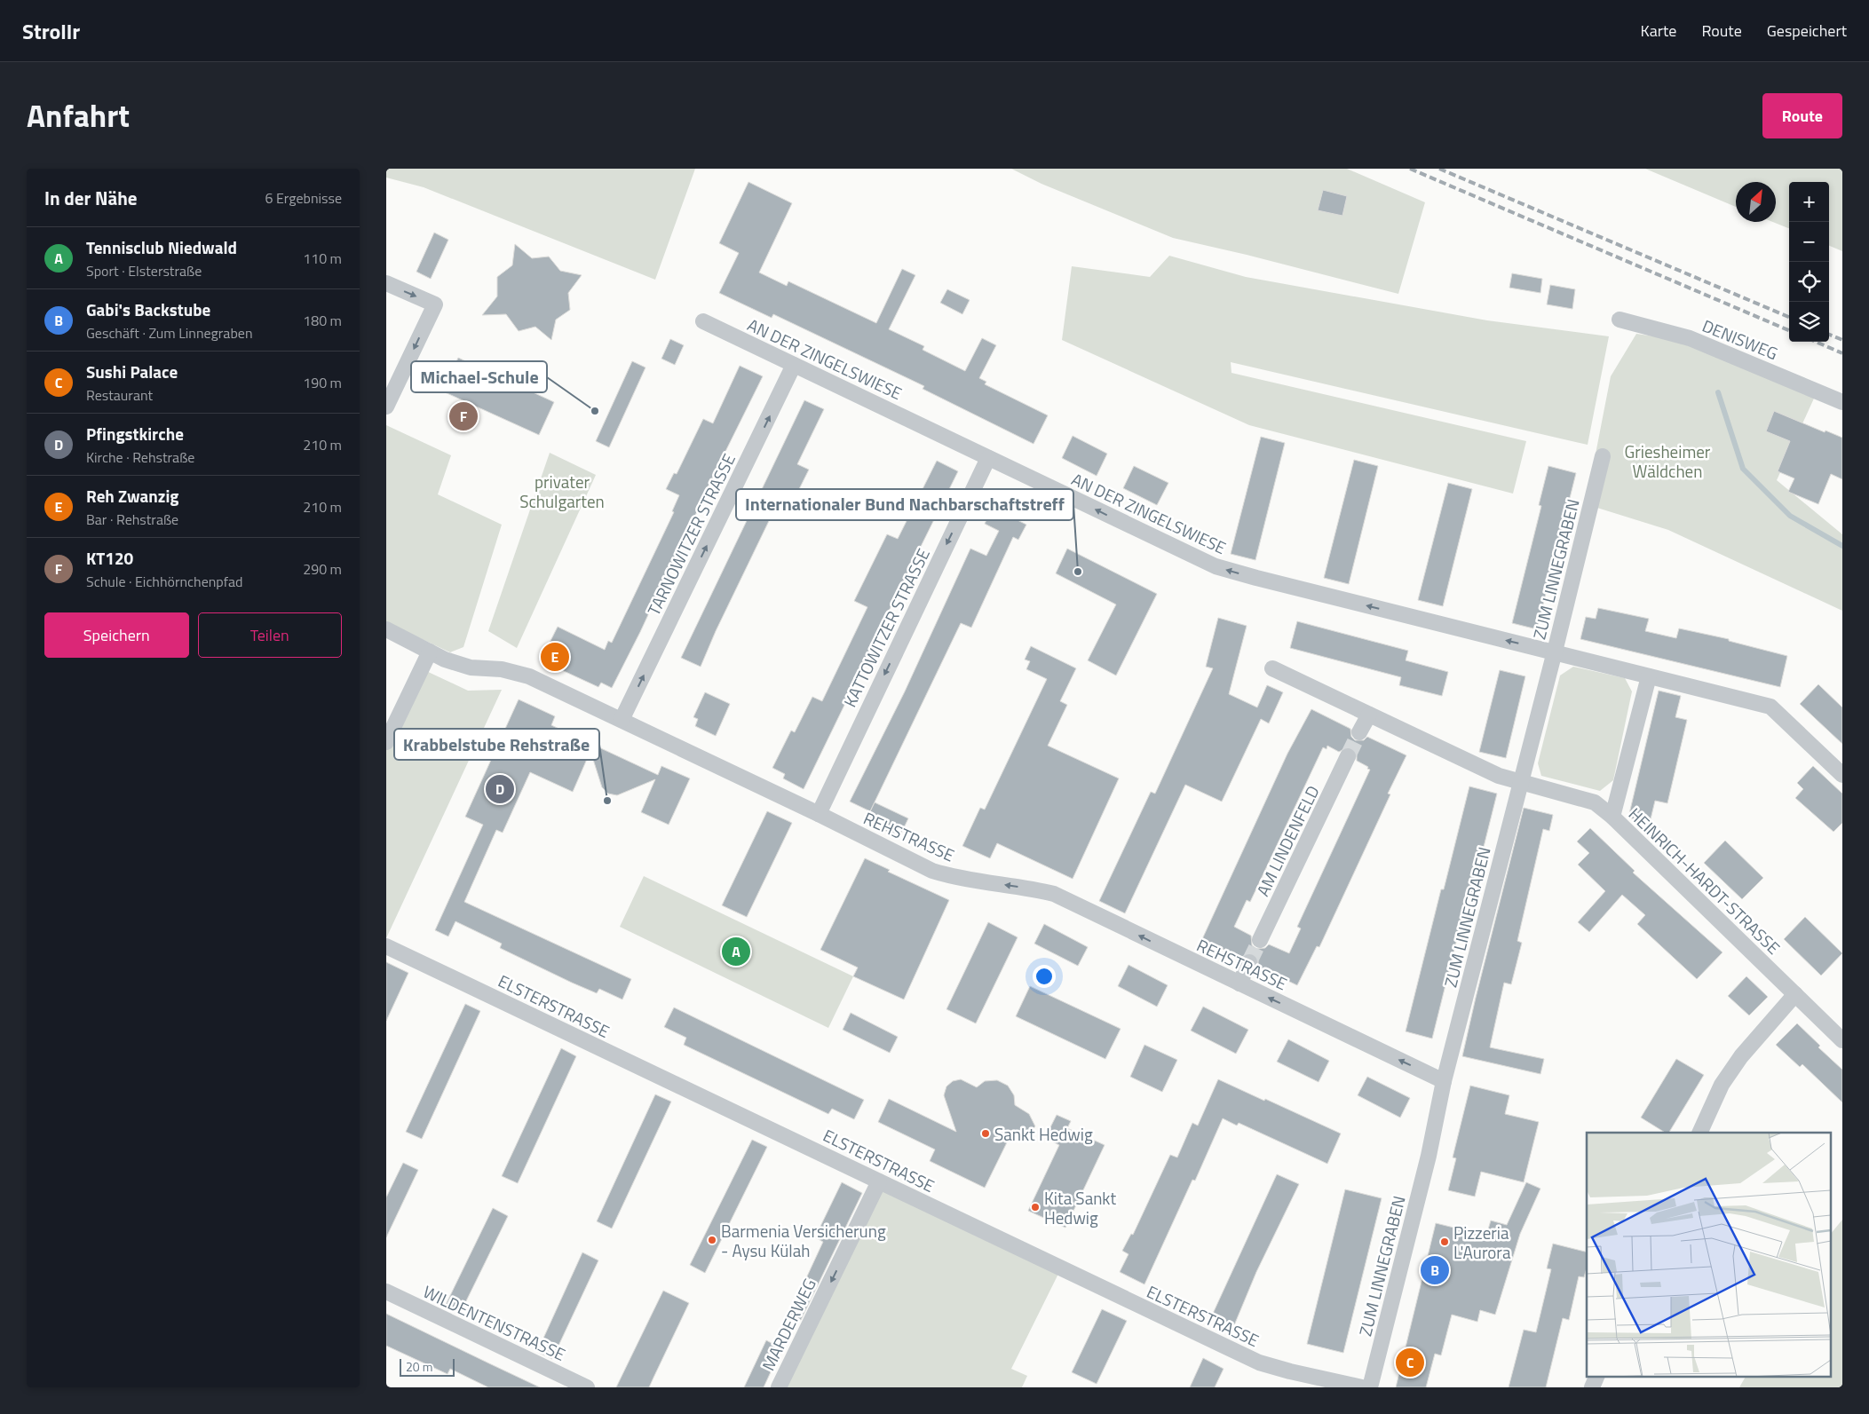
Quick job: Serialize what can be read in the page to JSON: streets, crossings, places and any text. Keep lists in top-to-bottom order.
{
  "streets": {
    "street": [
      "DENISWEG",
      "AN DER ZINGELSWIESE",
      "TARNOWITZER STRASSE",
      "ZUM LINNEGRABEN",
      "KATTOWITZER STRASSE",
      "REHSTRASSE",
      "AM LINDENFELD",
      "HEINRICH-HARDT-STRASSE",
      "ELSTERSTRASSE",
      "WILDENTENSTRASSE",
      "MARDERWEG"
    ]
  },
  "crossings": [
    ["AN DER ZINGELSWIESE", "TARNOWITZER STRASSE"],
    ["AN DER ZINGELSWIESE", "ZUM LINNEGRABEN"],
    ["AN DER ZINGELSWIESE", "KATTOWITZER STRASSE"],
    ["TARNOWITZER STRASSE", "REHSTRASSE"],
    ["ZUM LINNEGRABEN", "REHSTRASSE"],
    ["ZUM LINNEGRABEN", "HEINRICH-HARDT-STRASSE"],
    ["KATTOWITZER STRASSE", "REHSTRASSE"],
    ["ELSTERSTRASSE", "MARDERWEG"]
  ],
  "one_way": [
    "TARNOWITZER STRASSE",
    "KATTOWITZER STRASSE",
    "REHSTRASSE",
    "MARDERWEG"
  ],
  "parks": ["Griesheimer Wäldchen", "privater Schulgarten"],
  "places": [
    "Michael-Schule",
    "Internationaler Bund Nachbarschaftstreff",
    "Krabbelstube Rehstraße",
    "Sankt Hedwig",
    "Kita Sankt Hedwig",
    "Barmenia Versicherung - Aysu Külah",
    "Pizzeria L'Aurora"
  ],
  "scale_bar": "20 m",
  "north": "top right",
  "page": {
    "header": "Strollr",
    "nav": ["Karte", "Route", "Gespeichert"],
    "title": "Anfahrt",
    "buttons": [
      "Route",
      ["Speichern", "Teilen"]
    ],
    "heading": ["In der Nähe", "6 Ergebnisse"],
    "map_buttons": ["+", "−"],
    "list": [
      {
        "mark": "A",
        "name": "Tennisclub Niedwald",
        "note": "Sport · Elsterstraße",
        "value": "110 m"
      },
      {
        "mark": "B",
        "name": "Gabi's Backstube",
        "note": "Geschäft · Zum Linnegraben",
        "value": "180 m"
      },
      {
        "mark": "C",
        "name": "Sushi Palace",
        "note": "Restaurant",
        "value": "190 m"
      },
      {
        "mark": "D",
        "name": "Pfingstkirche",
        "note": "Kirche · Rehstraße",
        "value": "210 m"
      },
      {
        "mark": "E",
        "name": "Reh Zwanzig",
        "note": "Bar · Rehstraße",
        "value": "210 m"
      },
      {
        "mark": "F",
        "name": "KT120",
        "note": "Schule · Eichhörnchenpfad",
        "value": "290 m"
      }
    ],
    "pins": [
      "F",
      "E",
      "D",
      "A",
      "B",
      "C"
    ],
    "scale": "20 m"
  }
}
